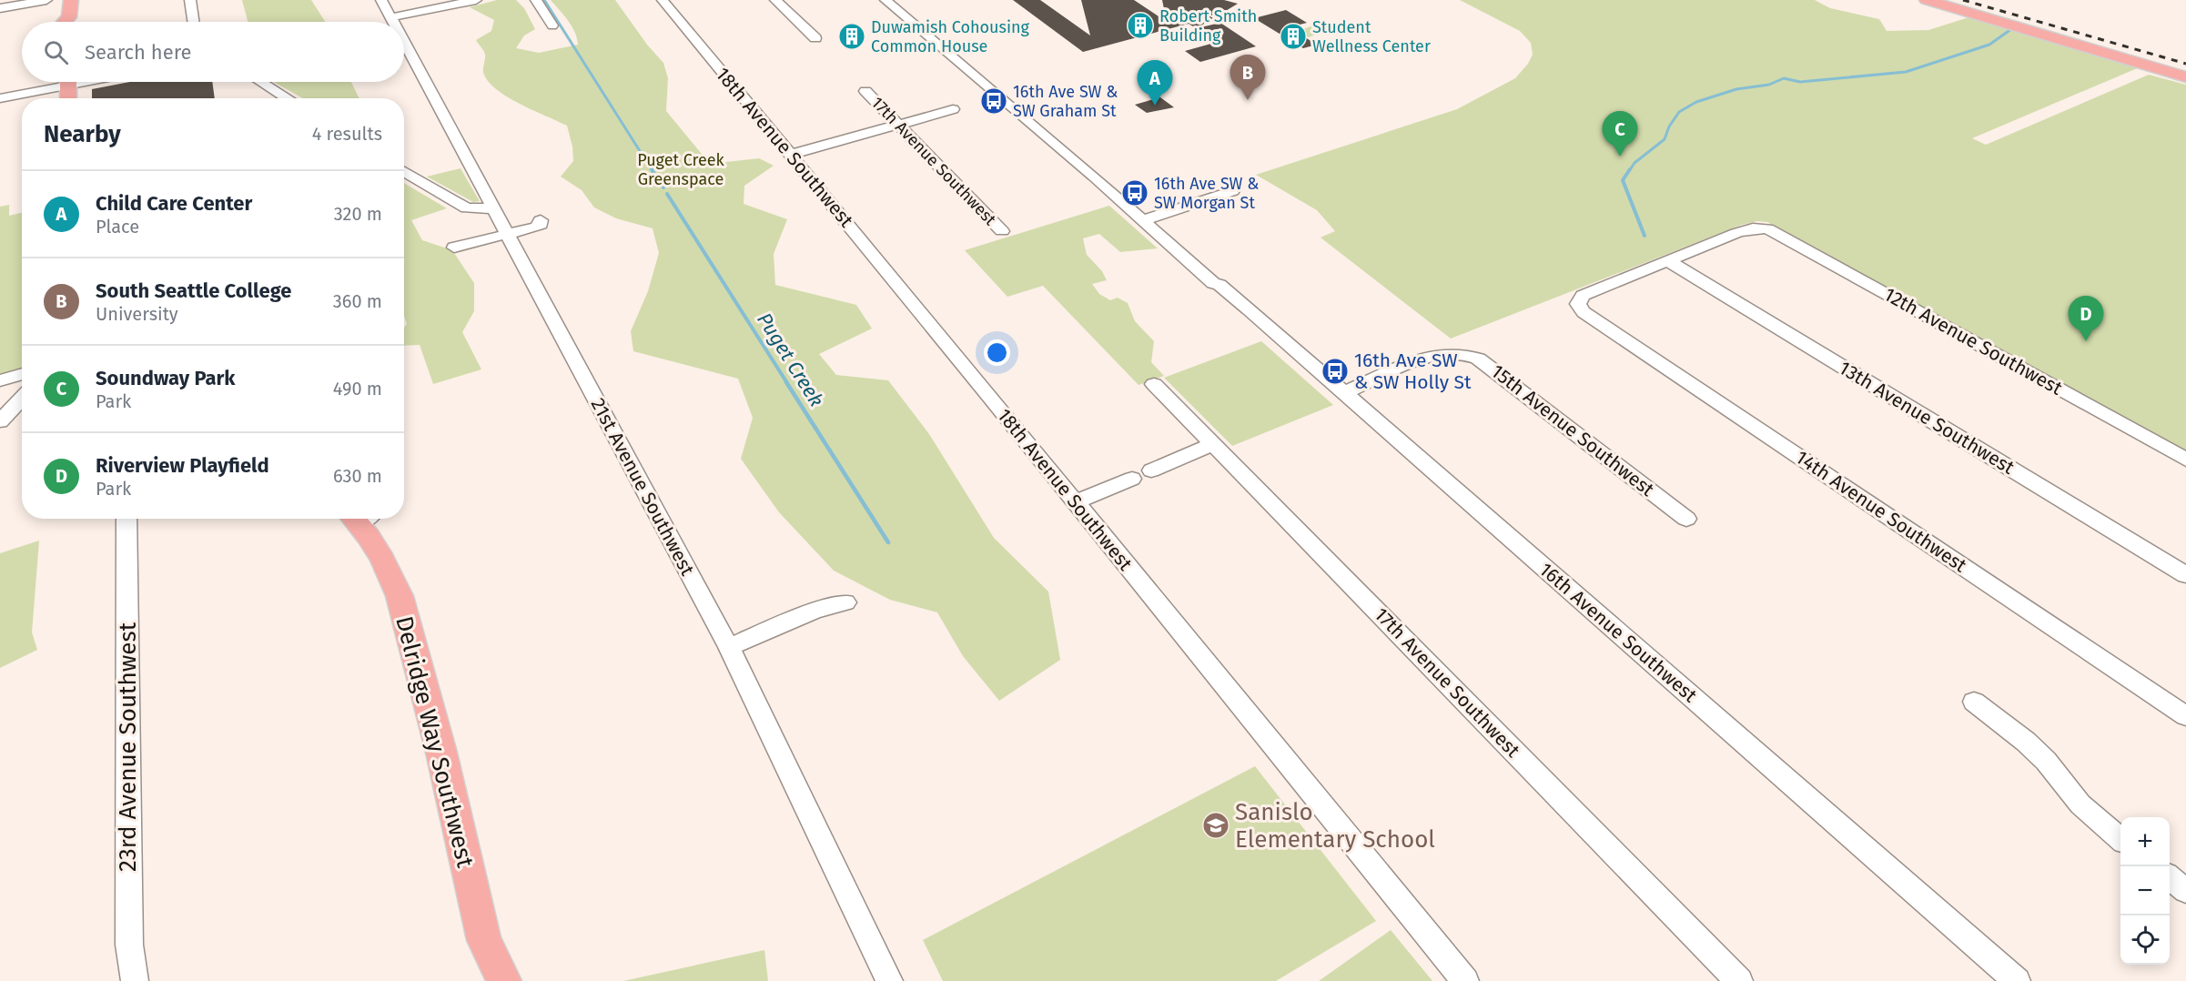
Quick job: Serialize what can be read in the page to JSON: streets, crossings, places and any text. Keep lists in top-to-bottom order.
{
  "streets": {
    "main road": ["Delridge Way Southwest"],
    "street": [
      "18th Avenue Southwest",
      "17th Avenue Southwest",
      "12th Avenue Southwest",
      "13th Avenue Southwest",
      "15th Avenue Southwest",
      "21st Avenue Southwest",
      "14th Avenue Southwest",
      "16th Avenue Southwest",
      "23rd Avenue Southwest"
    ]
  },
  "crossings": [
    ["12th Avenue Southwest", "13th Avenue Southwest"],
    ["12th Avenue Southwest", "14th Avenue Southwest"],
    ["13th Avenue Southwest", "14th Avenue Southwest"],
    ["15th Avenue Southwest", "16th Avenue Southwest"]
  ],
  "water": ["Puget Creek"],
  "parks": ["Puget Creek Greenspace"],
  "places": {
    "building": ["Robert Smith Building", "Duwamish Cohousing Common House", "Student Wellness Center"],
    "bus stop": ["16th Ave SW & SW Graham St", "16th Ave SW & SW Morgan St", "16th Ave SW & SW Holly St"],
    "school or university": ["Sanislo Elementary School"]
  },
  "page": {
    "search": "Search here",
    "pins": [
      "B",
      "A",
      "C",
      "D"
    ],
    "heading": ["Nearby", "4 results"],
    "list": [
      {
        "mark": "A",
        "name": "Child Care Center",
        "note": "Place",
        "value": "320 m"
      },
      {
        "mark": "B",
        "name": "South Seattle College",
        "note": "University",
        "value": "360 m"
      },
      {
        "mark": "C",
        "name": "Soundway Park",
        "note": "Park",
        "value": "490 m"
      },
      {
        "mark": "D",
        "name": "Riverview Playfield",
        "note": "Park",
        "value": "630 m"
      }
    ],
    "map_buttons": ["+", "−"]
  }
}
